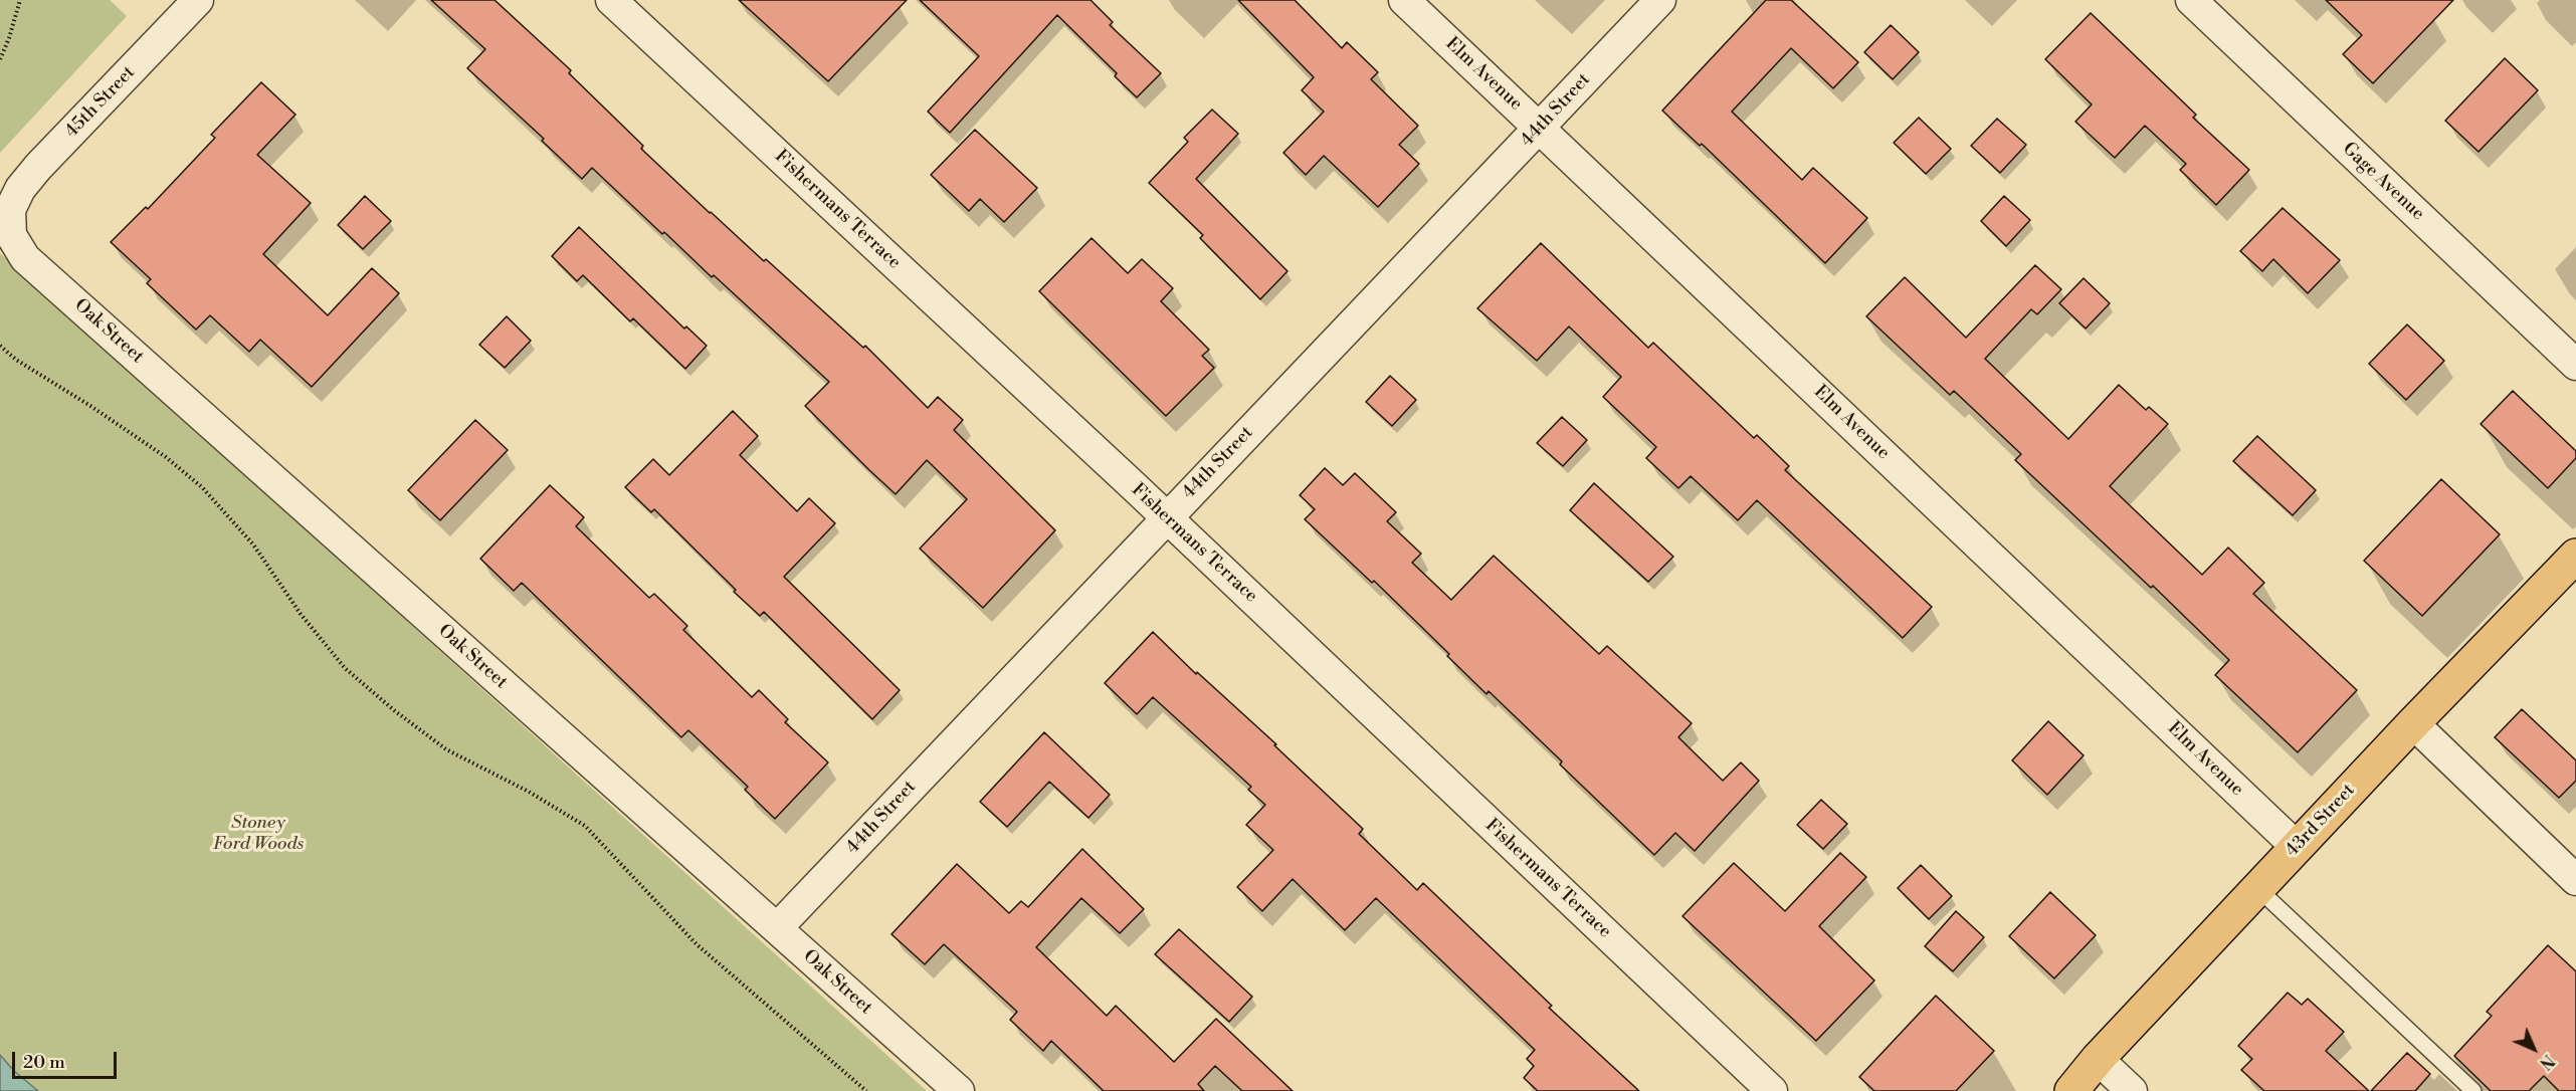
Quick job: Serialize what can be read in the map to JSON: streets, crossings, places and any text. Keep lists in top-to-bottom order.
{
  "streets": {
    "main road": ["43rd Street"],
    "street": [
      "Elm Avenue",
      "45th Street",
      "44th Street",
      "Gage Avenue",
      "Fishermans Terrace",
      "Oak Street"
    ]
  },
  "crossings": [
    ["Elm Avenue", "44th Street"],
    ["Elm Avenue", "43rd Street"],
    ["45th Street", "Oak Street"],
    ["44th Street", "Fishermans Terrace"],
    ["44th Street", "Oak Street"]
  ],
  "parks": ["Stoney Ford Woods"],
  "scale_bar": "20 m",
  "north": "bottom right"
}
